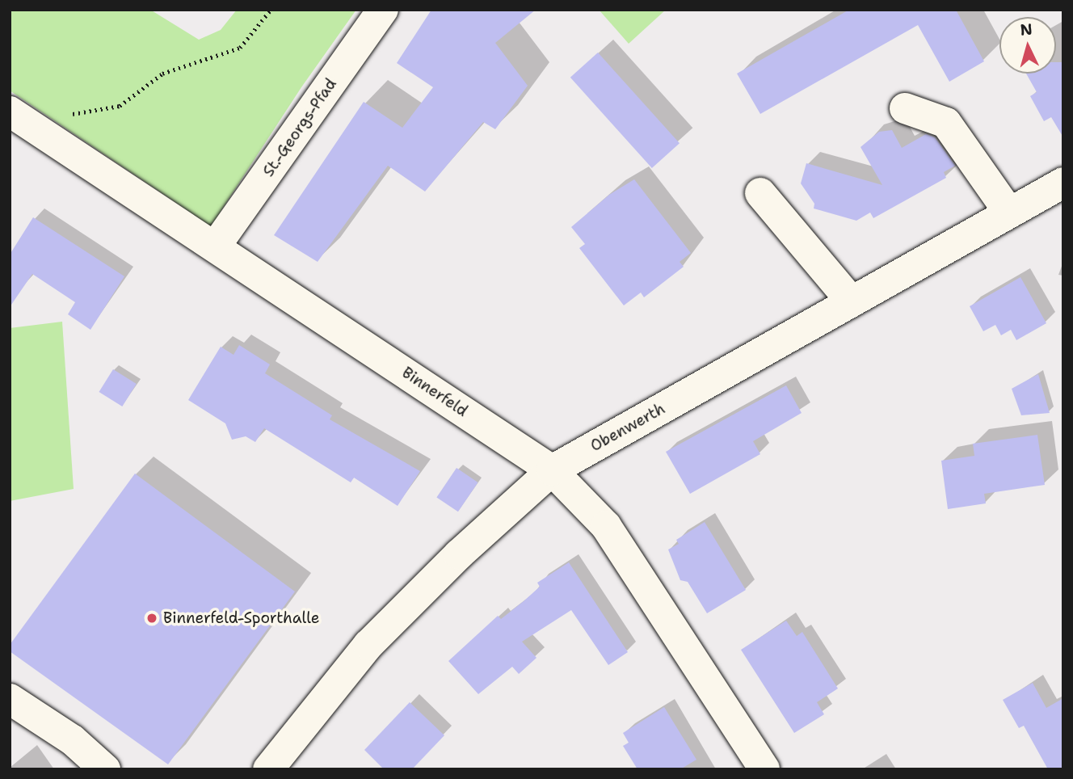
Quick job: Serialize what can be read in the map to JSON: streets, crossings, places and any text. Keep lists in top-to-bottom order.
{
  "streets": {
    "street": ["St.-Georgs-Pfad", "Binnerfeld", "Obenwerth"]
  },
  "crossings": [
    ["St.-Georgs-Pfad", "Binnerfeld"],
    ["Binnerfeld", "Obenwerth"]
  ],
  "places": ["Binnerfeld-Sporthalle"],
  "north": "top"
}
